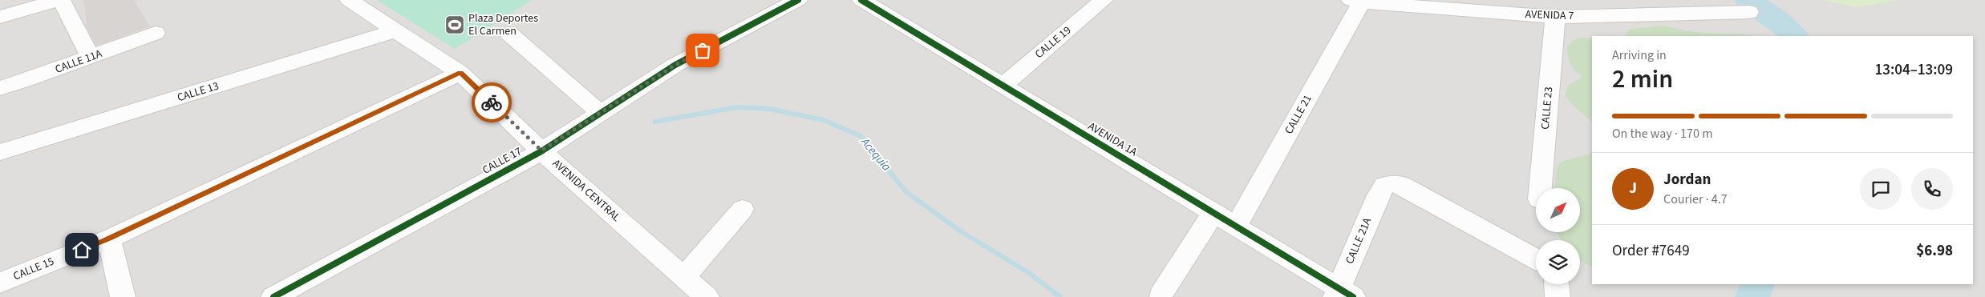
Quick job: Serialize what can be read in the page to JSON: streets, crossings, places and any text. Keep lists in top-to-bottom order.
{
  "streets": {
    "street": [
      "AVENIDA 7",
      "CALLE 19",
      "CALLE 11A",
      "CALLE 13",
      "CALLE 23",
      "CALLE 21",
      "AVENIDA 1A",
      "CALLE 17",
      "AVENIDA CENTRAL",
      "CALLE 21A",
      "CALLE 15"
    ]
  },
  "crossings": [
    ["AVENIDA 7", "CALLE 23"],
    ["AVENIDA 7", "CALLE 21"],
    ["CALLE 19", "AVENIDA 1A"],
    ["CALLE 13", "AVENIDA CENTRAL"],
    ["CALLE 21", "AVENIDA 1A"],
    ["AVENIDA 1A", "CALLE 21A"],
    ["CALLE 17", "AVENIDA CENTRAL"],
    ["AVENIDA CENTRAL", "CALLE 15"]
  ],
  "water": ["Acequia"],
  "places": {
    "sports": ["Plaza Deportes El Carmen"]
  },
  "north": "top right",
  "page": {
    "heading": ["2 min", "Arriving in", "13:04–13:09"],
    "panel": [
      "Jordan",
      "Courier · 4.7",
      "Order #7649",
      "$6.98"
    ],
    "bar": "On the way · 170 m",
    "round": "J"
  }
}
